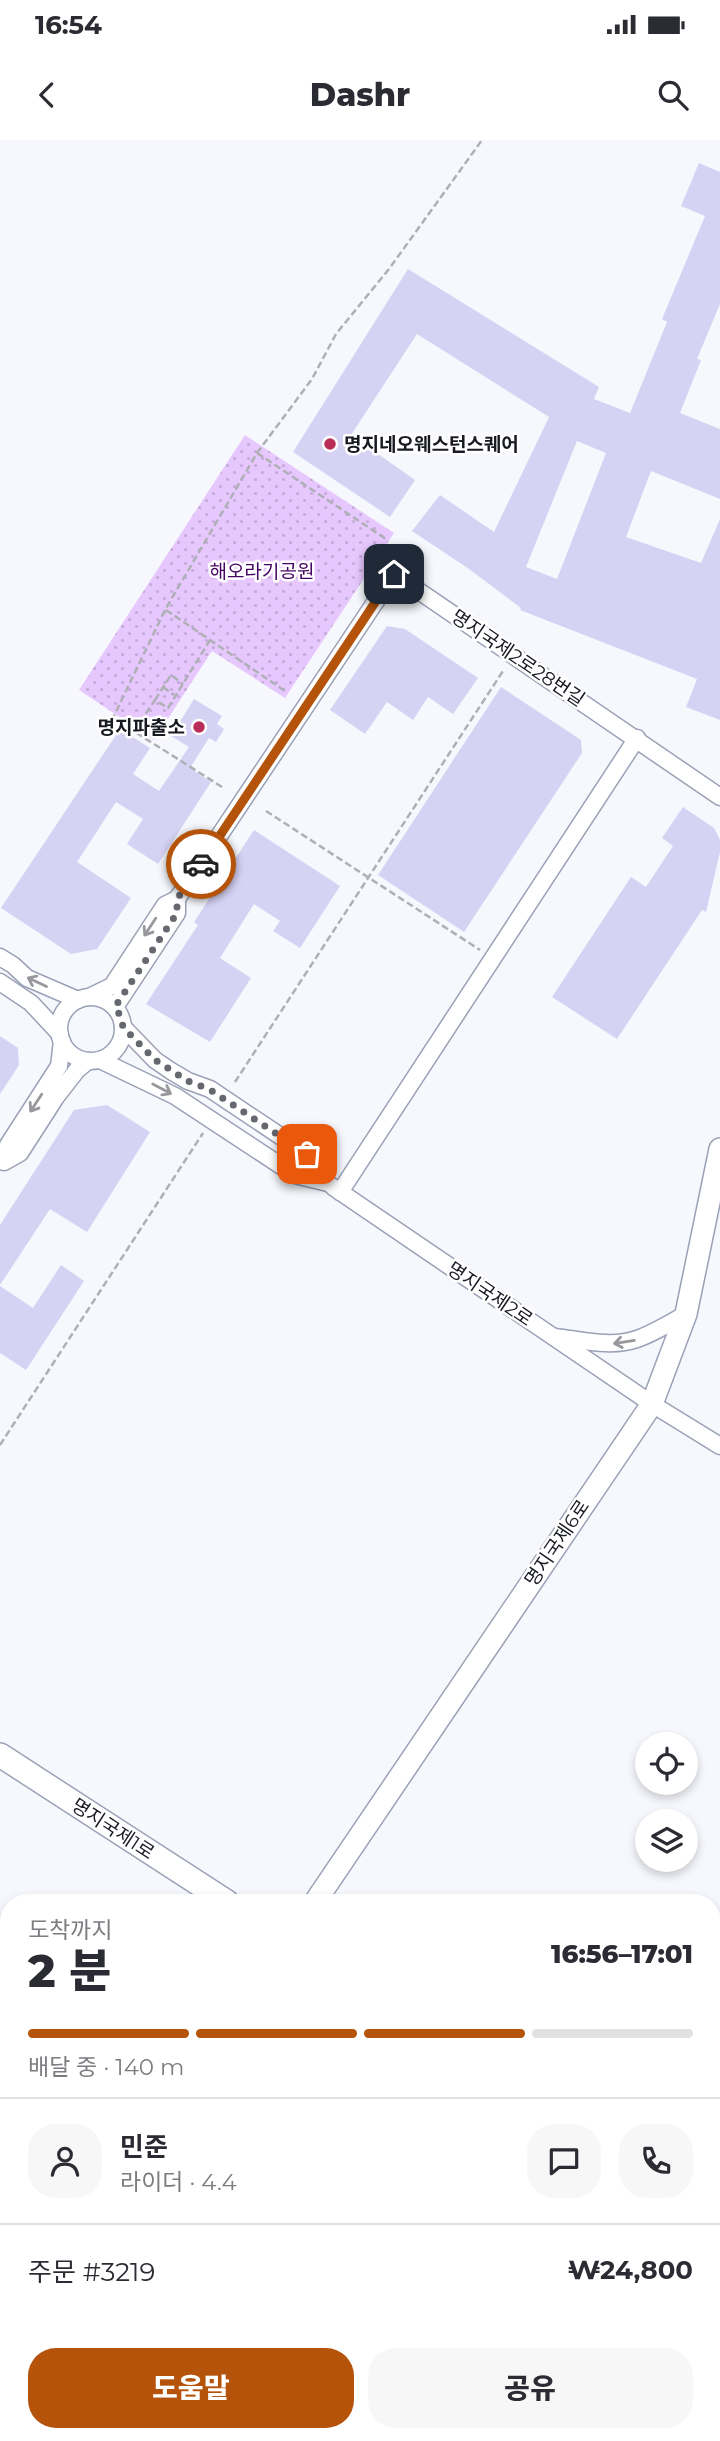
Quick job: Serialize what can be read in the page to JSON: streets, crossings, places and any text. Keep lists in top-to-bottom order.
{
  "streets": {
    "main road": ["명지국제1로"],
    "street": ["명지국제2로28번길", "명지국제2로", "명지국제6로"]
  },
  "crossings": [
    ["명지국제2로28번길", "명지국제2로"],
    ["명지국제2로", "명지국제6로"]
  ],
  "parks": ["해오라기공원"],
  "places": ["명지네오웨스턴스퀘어", "명지파출소"],
  "page": {
    "status": "16:54",
    "header": "Dashr",
    "heading": ["2 분", "도착까지", "16:56–17:01"],
    "panel": [
      "민준",
      "라이더 · 4.4",
      "주문 #3219",
      "₩24,800"
    ],
    "bar": "배달 중 · 140 m",
    "buttons": ["도움말", "공유"]
  }
}
